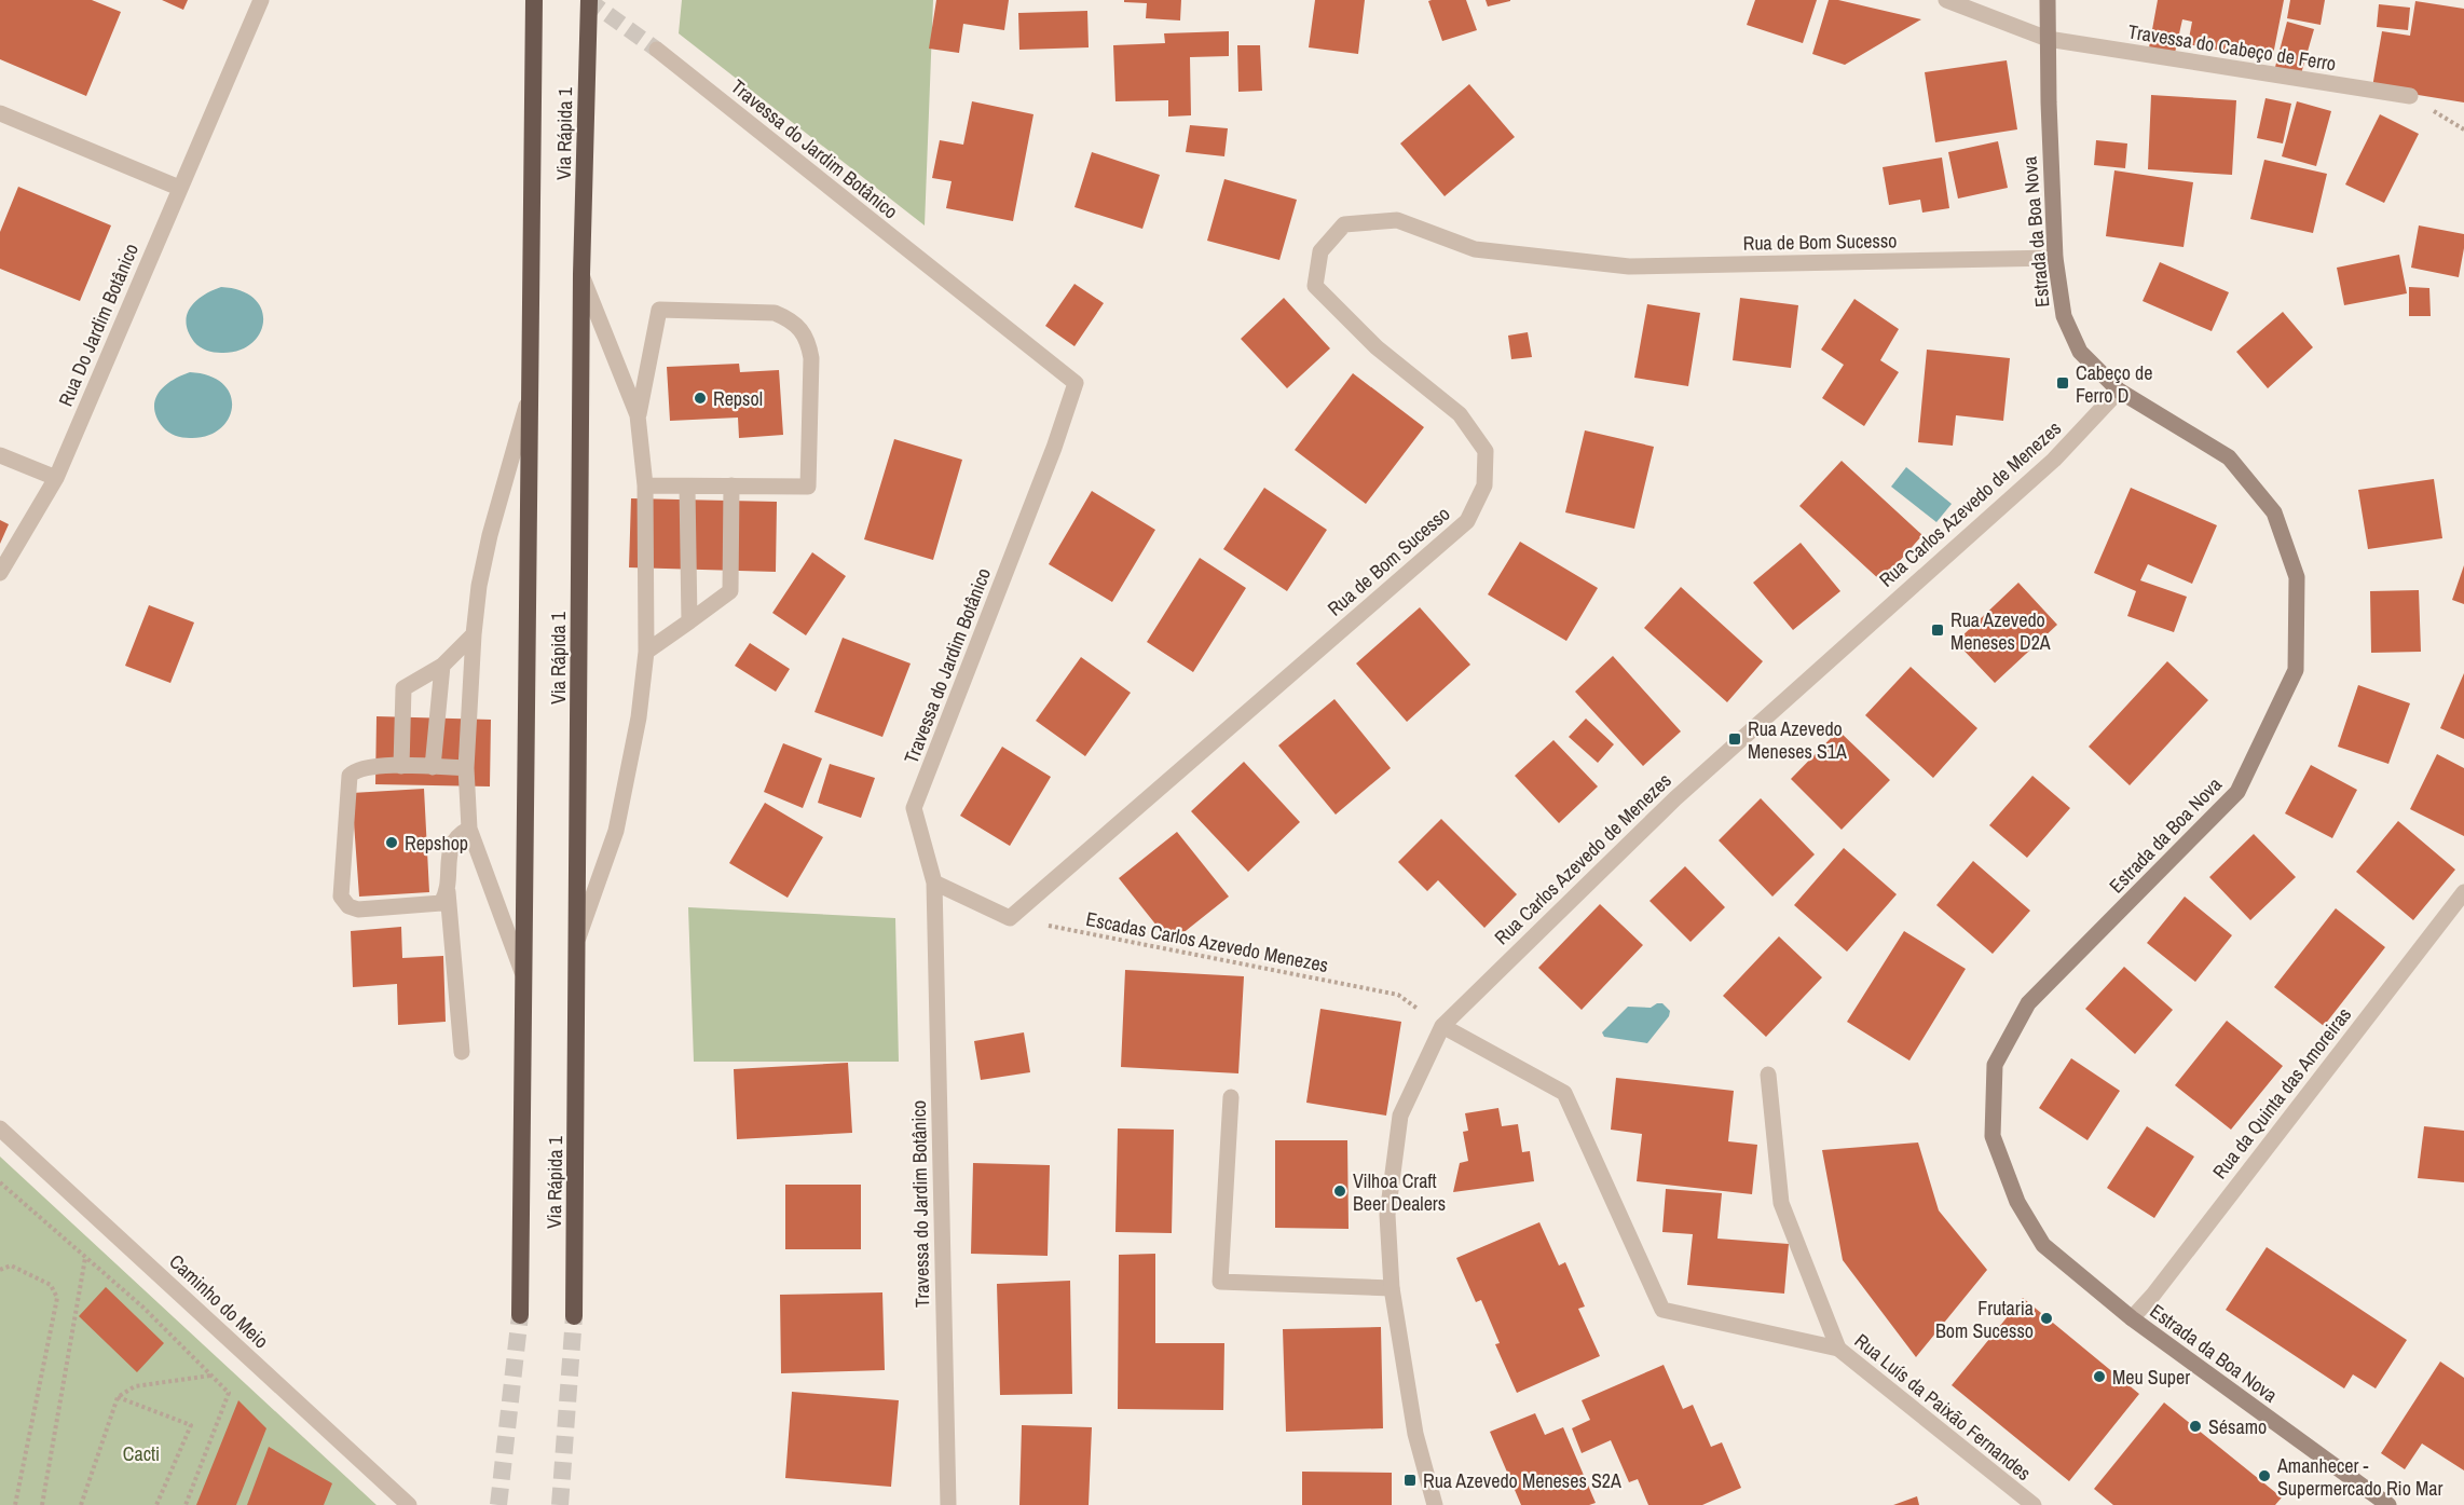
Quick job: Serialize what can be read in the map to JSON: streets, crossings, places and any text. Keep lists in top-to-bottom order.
{
  "streets": {
    "highway": ["Via Rápida 1"],
    "main road": ["Estrada da Boa Nova"],
    "street": [
      "Travessa do Cabeço de Ferro",
      "Travessa do Jardim Botânico",
      "Rua de Bom Sucesso",
      "Rua Do Jardim Botânico",
      "Rua Carlos Azevedo de Menezes",
      "Rua da Quinta das Amoreiras",
      "Caminho do Meio",
      "Rua Luís da Paixão Fernandes"
    ],
    "path": ["Escadas Carlos Azevedo Menezes"]
  },
  "crossings": [
    ["Travessa do Cabeço de Ferro", "Estrada da Boa Nova"],
    ["Estrada da Boa Nova", "Rua de Bom Sucesso"],
    ["Estrada da Boa Nova", "Rua Carlos Azevedo de Menezes"],
    ["Estrada da Boa Nova", "Rua da Quinta das Amoreiras"],
    ["Rua de Bom Sucesso", "Escadas Carlos Azevedo Menezes"],
    ["Rua Carlos Azevedo de Menezes", "Rua Luís da Paixão Fernandes"]
  ],
  "parks": ["Cacti"],
  "places": {
    "transit": [
      "Cabeço de Ferro D",
      "Rua Azevedo Meneses D2A",
      "Rua Azevedo Meneses S1A",
      "Rua Azevedo Meneses S2A"
    ],
    "other": [
      "Repsol",
      "Repshop",
      "Vilhoa Craft Beer Dealers",
      "Frutaria Bom Sucesso",
      "Meu Super",
      "Sésamo",
      "Amanhecer - Supermercado Rio Mar"
    ]
  }
}
